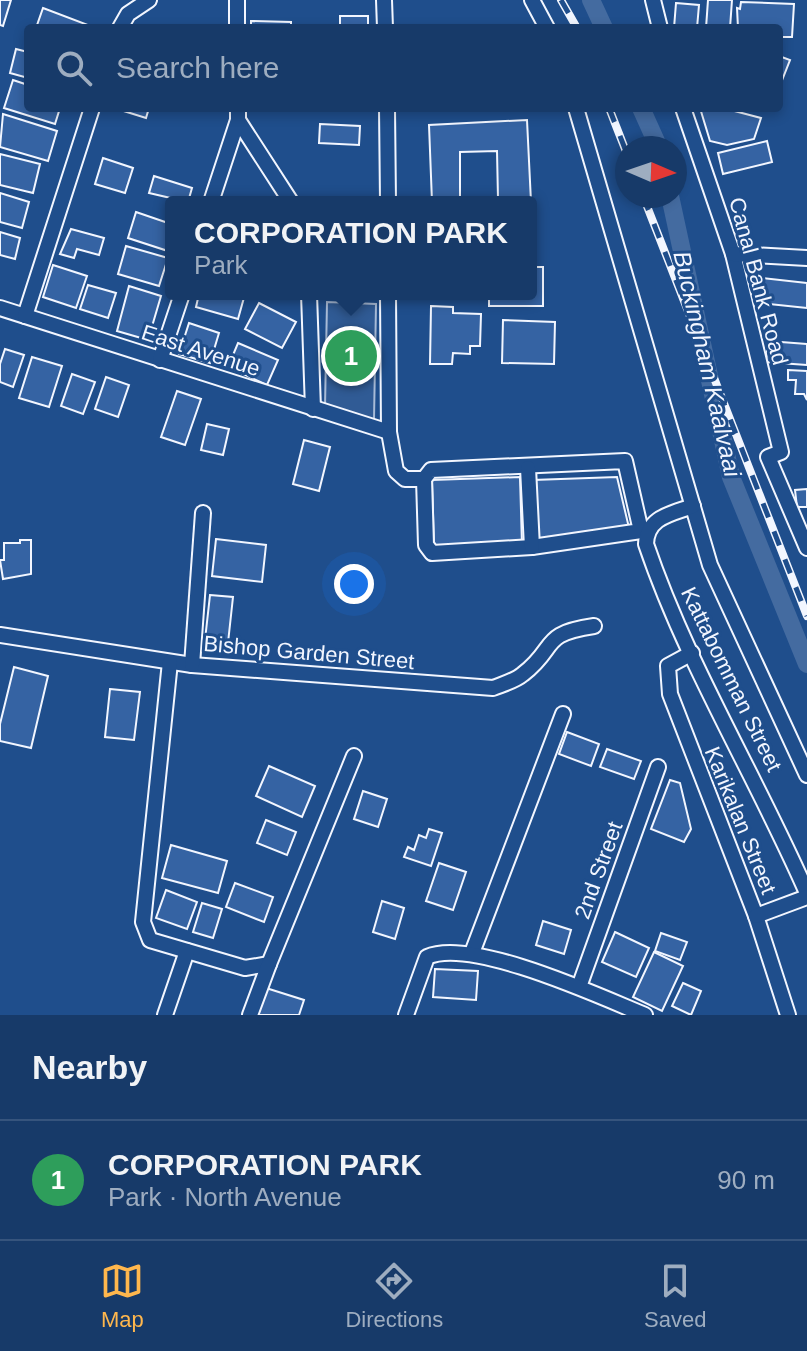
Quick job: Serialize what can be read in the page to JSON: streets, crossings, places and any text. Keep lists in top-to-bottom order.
{
  "streets": {
    "street": [
      "Canal Bank Road",
      "East Avenue",
      "Bishop Garden Street",
      "Kattabomman Street",
      "Karikalan Street",
      "2nd Street"
    ]
  },
  "crossings": [
    ["Kattabomman Street", "Karikalan Street"]
  ],
  "water": ["Buckingham Kaalvaai"],
  "north": "right",
  "page": {
    "search": "Search here",
    "popup": ["CORPORATION PARK", "Park"],
    "pins": "1",
    "heading": "Nearby",
    "list": [
      {
        "mark": "1",
        "name": "CORPORATION PARK",
        "note": "Park · North Avenue",
        "value": "90 m"
      }
    ],
    "nav": ["Map", "Directions", "Saved"]
  }
}
